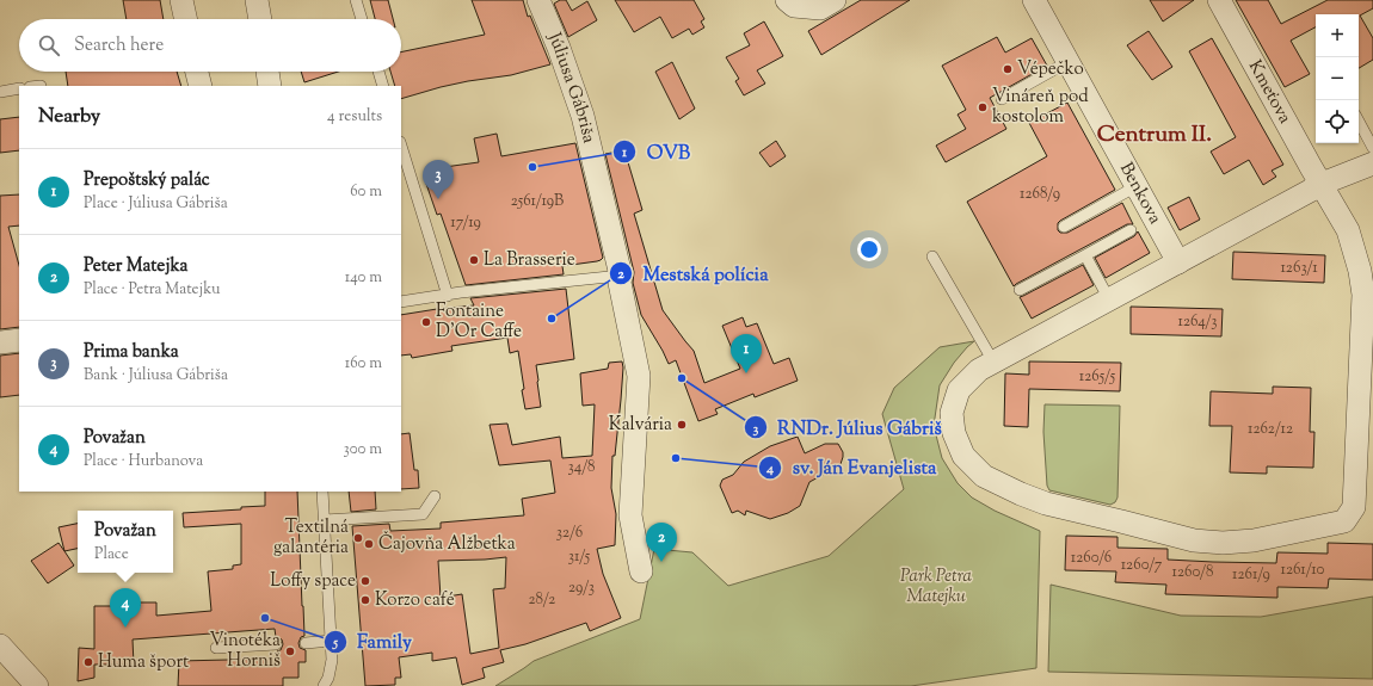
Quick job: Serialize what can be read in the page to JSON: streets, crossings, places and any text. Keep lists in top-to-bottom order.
{
  "streets": {
    "street": ["Júliusa Gábriša", "Kmeťova", "Benkova"]
  },
  "districts": ["Centrum II."],
  "parks": ["Park Petra Matejku"],
  "places": [
    "Vépečko",
    "Vináreň pod kostolom",
    "OVB",
    "La Brasserie",
    "Mestská polícia",
    "Fontaine D'Or Caffe",
    "RNDr. Július Gábriš",
    "Kalvária",
    "sv. Ján Evanjelista",
    "Textilná galantéria",
    "Čajovňa Alžbetka",
    "Loffy space",
    "Korzo café",
    "Family",
    "Vinotéka Horniš",
    "Huma šport"
  ],
  "house_numbers": [
    "1268/9",
    "2561/19B",
    "17/19",
    "1263/1",
    "1264/3",
    "1265/5",
    "1262/12",
    "34/8",
    "32/6",
    "31/5",
    "1260/6",
    "1260/7",
    "1261/10",
    "1260/8",
    "1261/9",
    "29/3",
    "28/2"
  ],
  "page": {
    "map_buttons": ["+", "−"],
    "search": "Search here",
    "heading": ["Nearby", "4 results"],
    "list": [
      {
        "mark": "1",
        "name": "Prepoštský palác",
        "note": "Place · Júliusa Gábriša",
        "value": "60 m"
      },
      {
        "mark": "2",
        "name": "Peter Matejka",
        "note": "Place · Petra Matejku",
        "value": "140 m"
      },
      {
        "mark": "3",
        "name": "Prima banka",
        "note": "Bank · Júliusa Gábriša",
        "value": "160 m"
      },
      {
        "mark": "4",
        "name": "Považan",
        "note": "Place · Hurbanova",
        "value": "300 m"
      }
    ],
    "pins": [
      "3",
      "1",
      "2",
      "4"
    ],
    "popup": ["Považan", "Place"]
  }
}
